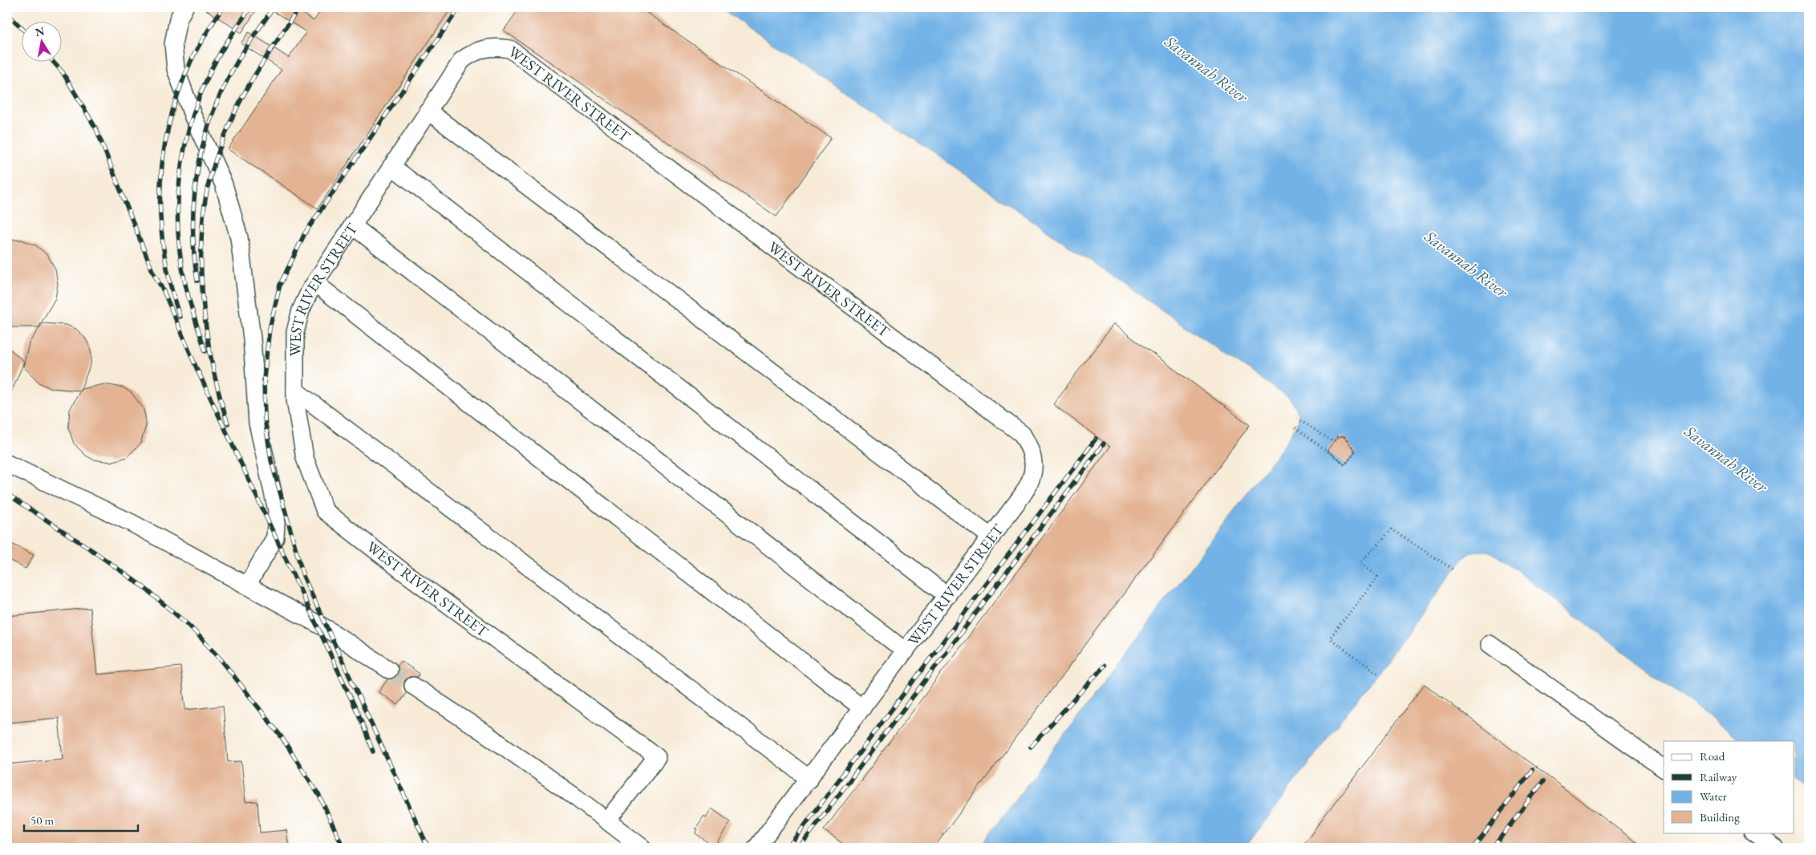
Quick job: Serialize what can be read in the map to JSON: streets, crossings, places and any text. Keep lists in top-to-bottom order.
{
  "streets": {
    "street": ["WEST RIVER STREET"]
  },
  "water": ["Savannah River"],
  "legend": [
    "Road",
    "Railway",
    "Water",
    "Building"
  ],
  "scale_bar": "50 m",
  "north": "top"
}
